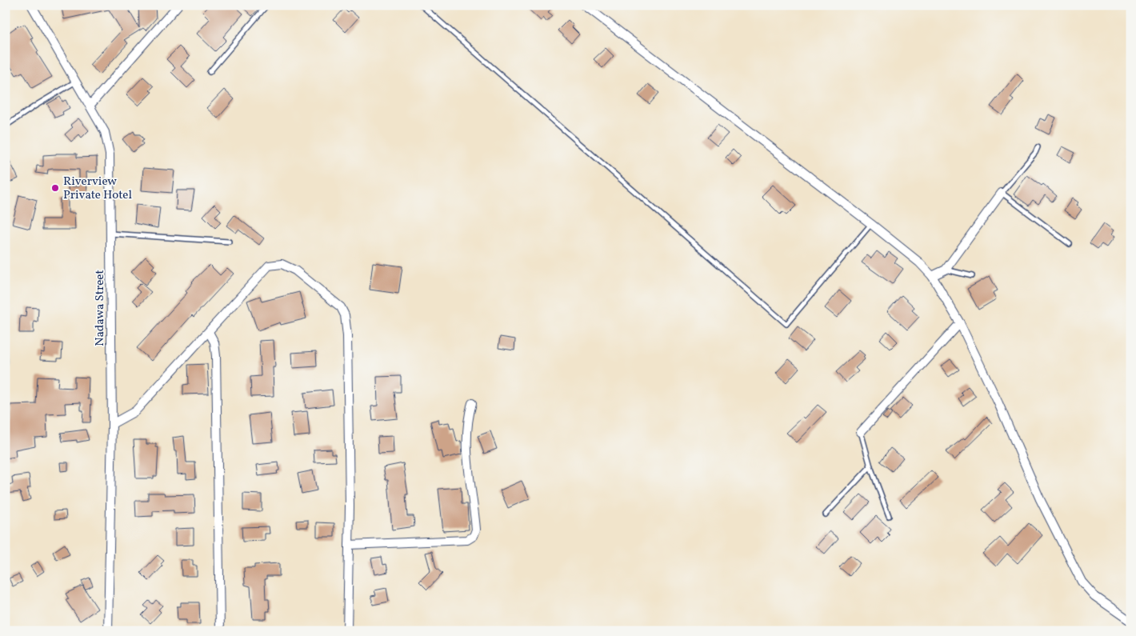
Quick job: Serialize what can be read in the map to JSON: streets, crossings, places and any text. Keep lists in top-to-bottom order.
{
  "streets": {
    "street": ["Nadawa Street"]
  },
  "places": ["Riverview Private Hotel"]
}
